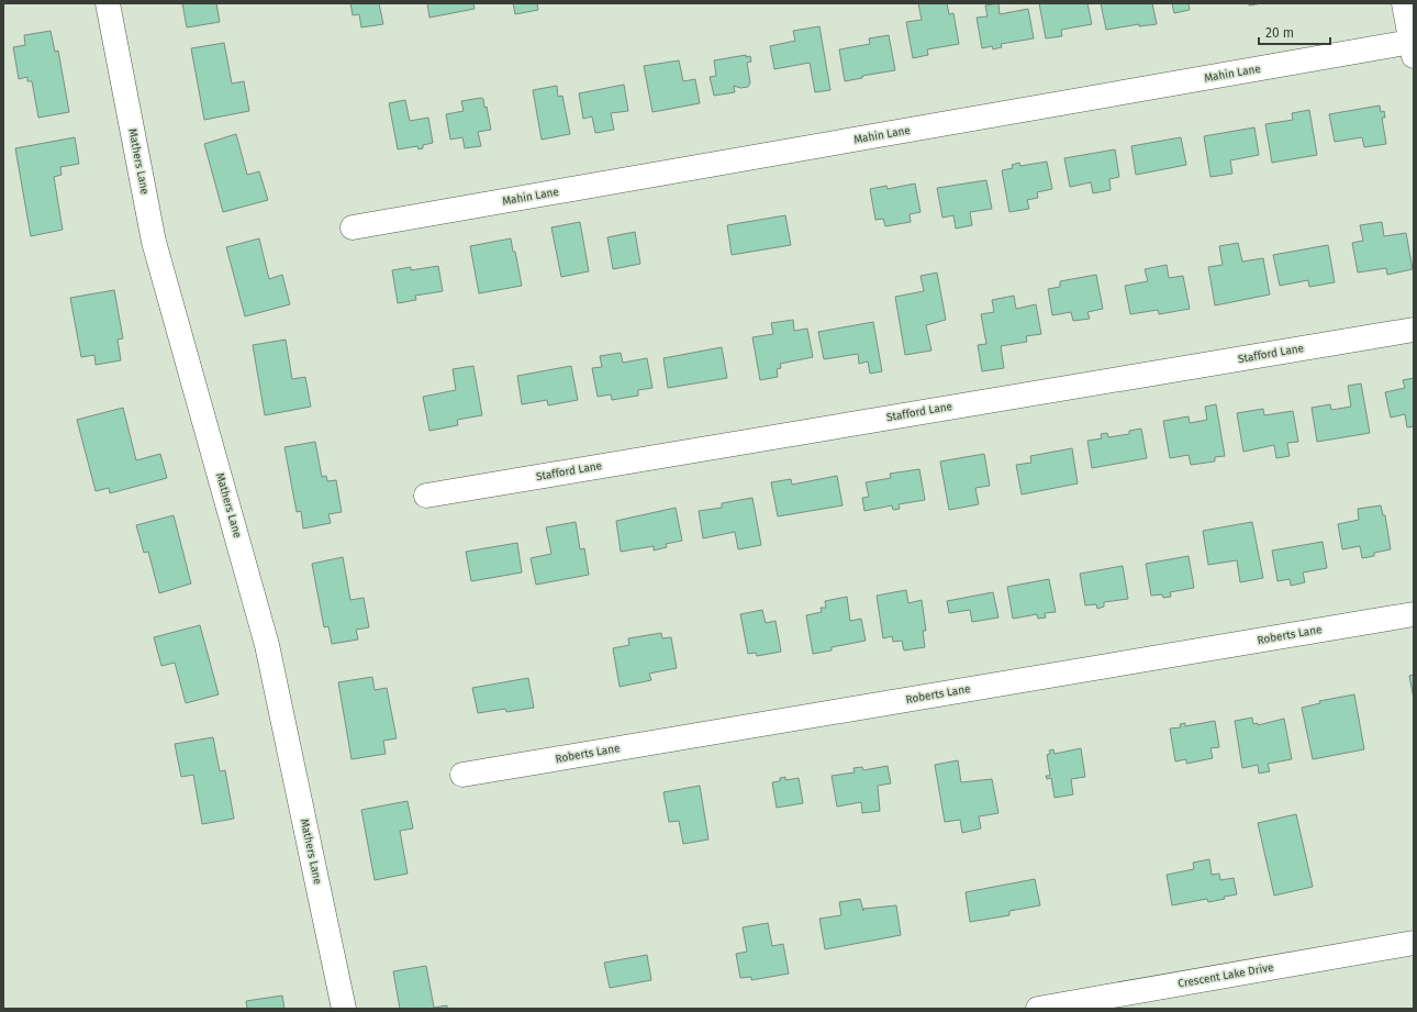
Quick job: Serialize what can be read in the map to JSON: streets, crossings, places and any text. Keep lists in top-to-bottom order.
{
  "streets": {
    "street": [
      "Mahin Lane",
      "Mathers Lane",
      "Stafford Lane",
      "Roberts Lane",
      "Crescent Lake Drive"
    ]
  },
  "scale_bar": "20 m"
}
